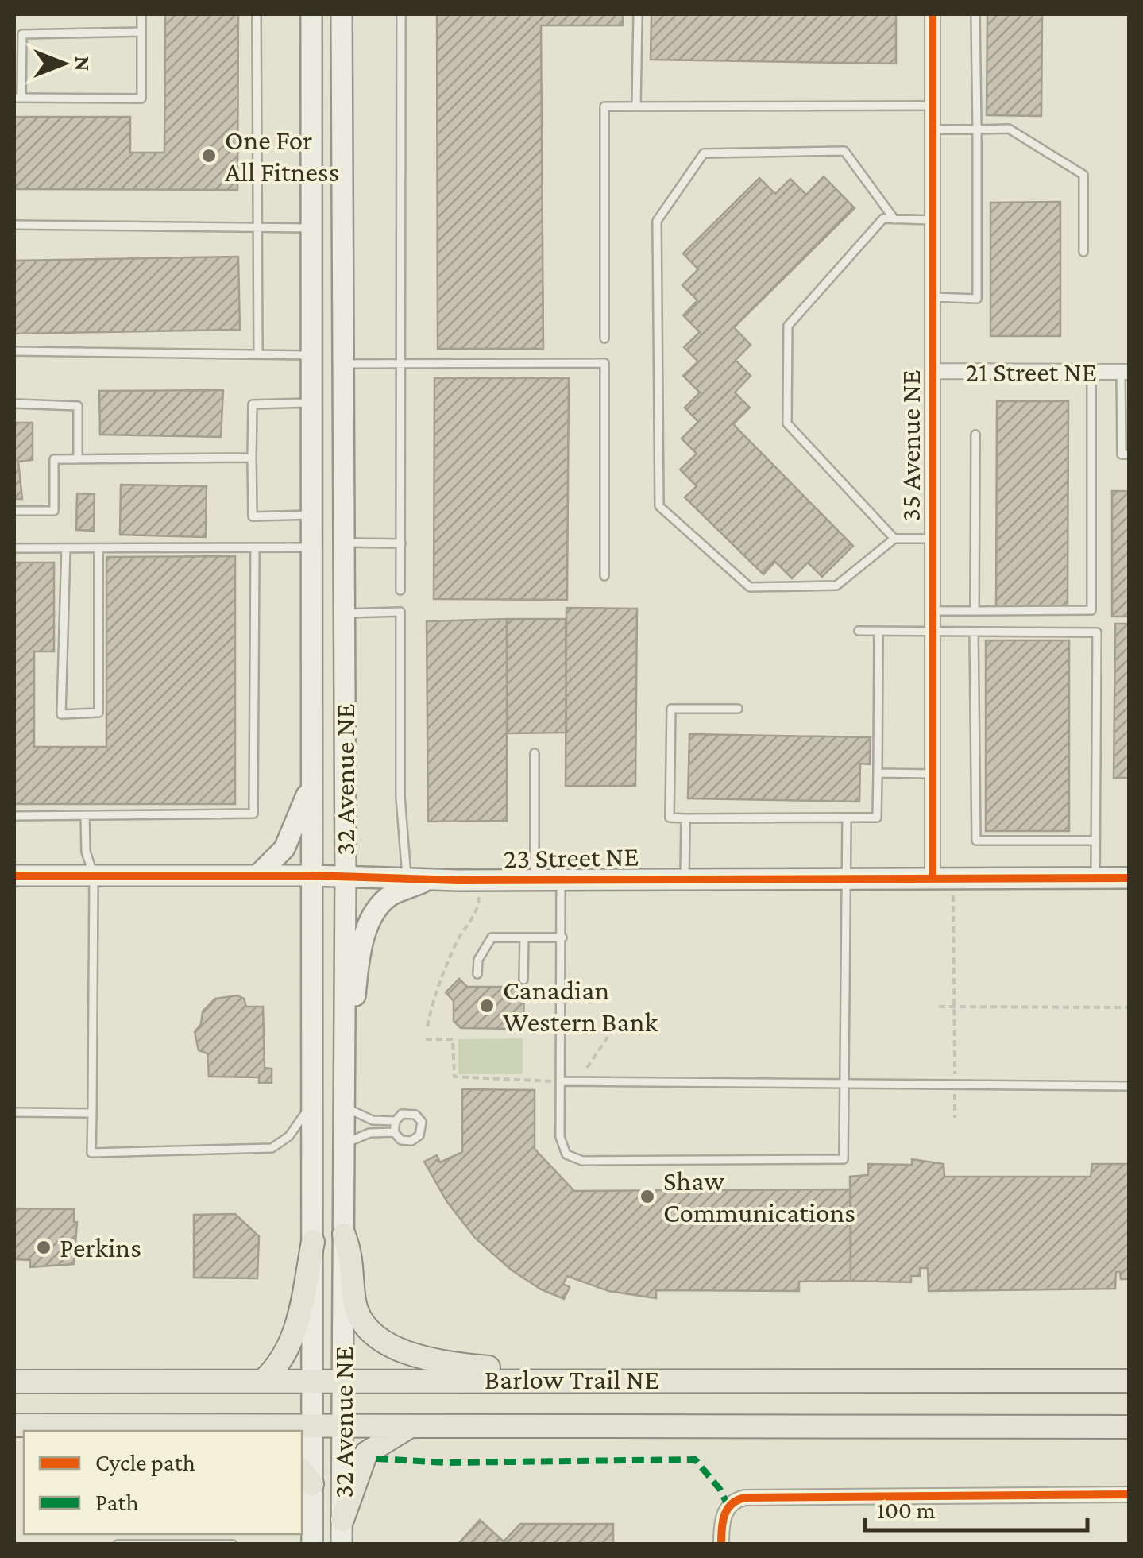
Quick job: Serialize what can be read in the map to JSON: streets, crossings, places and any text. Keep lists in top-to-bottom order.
{
  "streets": {
    "main road": ["32 Avenue NE", "23 Street NE", "Barlow Trail NE"],
    "street": ["21 Street NE", "35 Avenue NE"]
  },
  "crossings": [
    ["21 Street NE", "35 Avenue NE"],
    ["35 Avenue NE", "23 Street NE"],
    ["32 Avenue NE", "23 Street NE"],
    ["32 Avenue NE", "Barlow Trail NE"]
  ],
  "places": [
    "One For All Fitness",
    "Canadian Western Bank",
    "Shaw Communications",
    "Perkins"
  ],
  "legend": ["Cycle path", "Path"],
  "scale_bar": "100 m",
  "north": "right"
}
